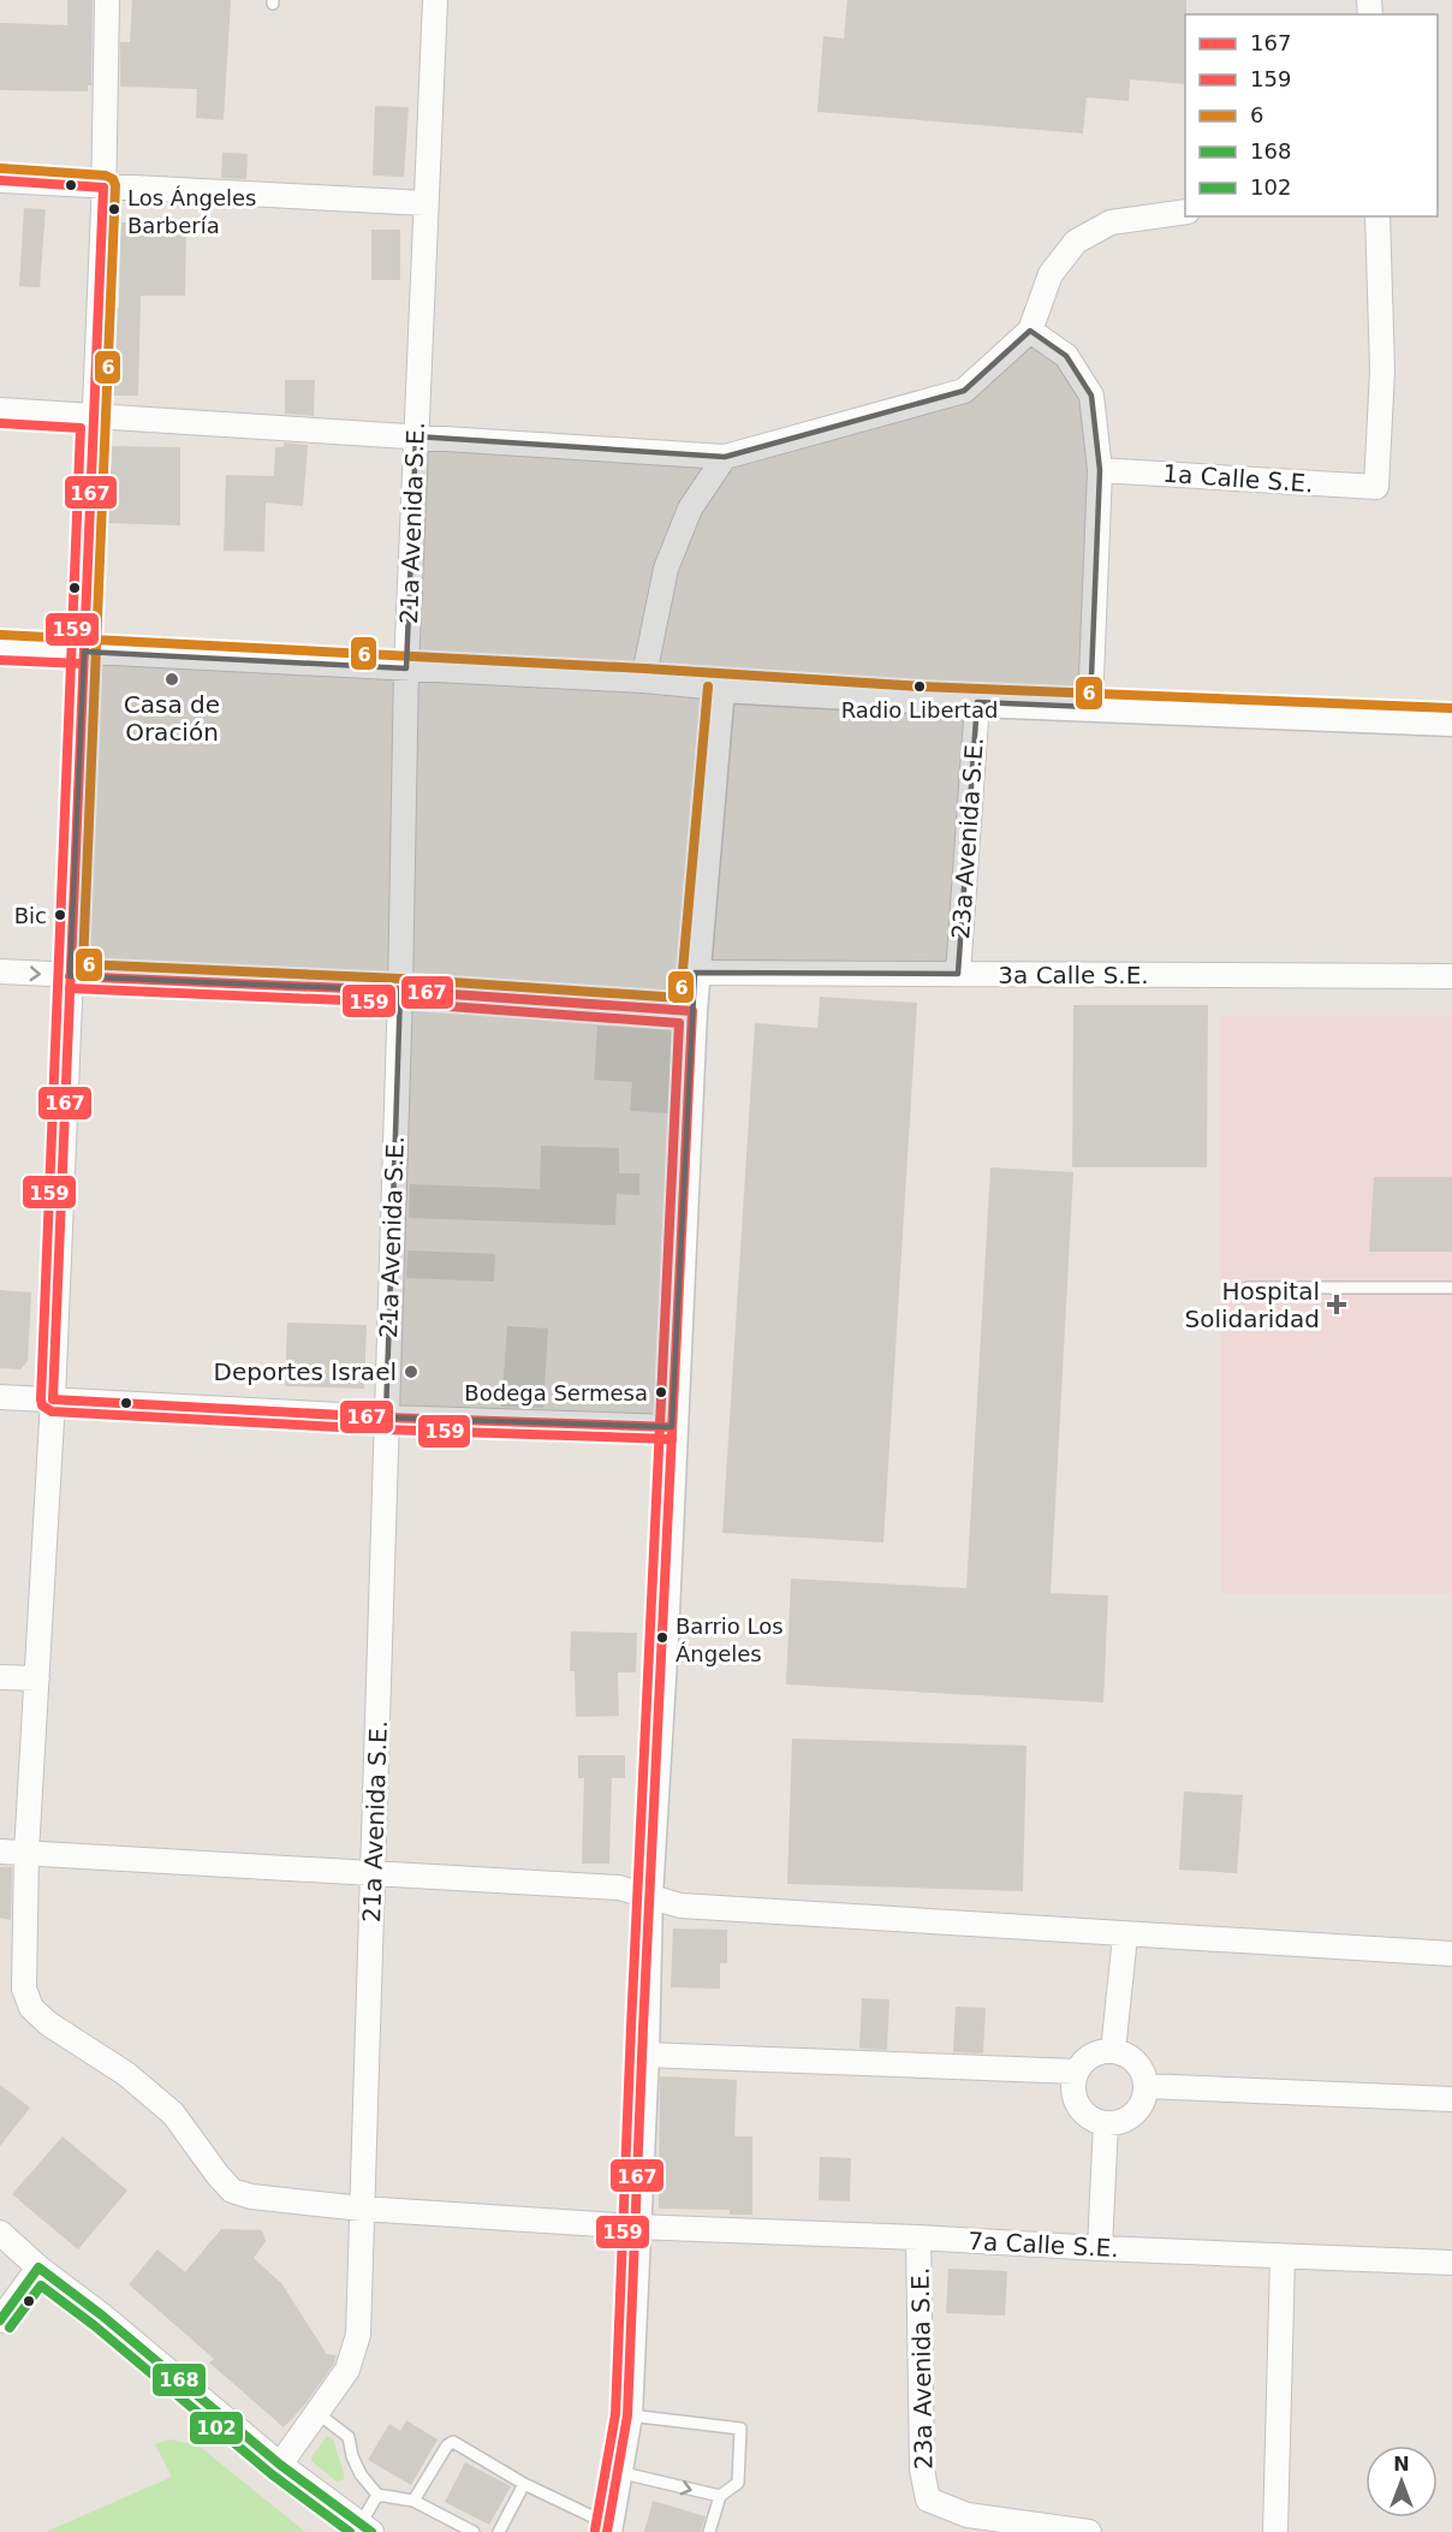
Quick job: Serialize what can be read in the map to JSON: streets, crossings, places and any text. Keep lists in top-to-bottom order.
{
  "streets": {
    "street": [
      "1a Calle S.E.",
      "21a Avenida S.E.",
      "23a Avenida S.E.",
      "3a Calle S.E.",
      "7a Calle S.E."
    ]
  },
  "crossings": [
    ["21a Avenida S.E.", "7a Calle S.E."],
    ["23a Avenida S.E.", "3a Calle S.E."],
    ["23a Avenida S.E.", "7a Calle S.E."]
  ],
  "places": {
    "other": [
      "Los Ángeles Barbería",
      "Casa de Oración",
      "Radio Libertad",
      "Bic",
      "Deportes Israel",
      "Bodega Sermesa",
      "Barrio Los Ángeles"
    ],
    "health": ["Hospital Solidaridad"]
  },
  "lines": [
    "transit line 6",
    "transit line 167",
    "transit line 159",
    "transit line 168",
    "transit line 102"
  ],
  "legend": [
    "167",
    "159",
    "6",
    "168",
    "102"
  ],
  "north": "top"
}
